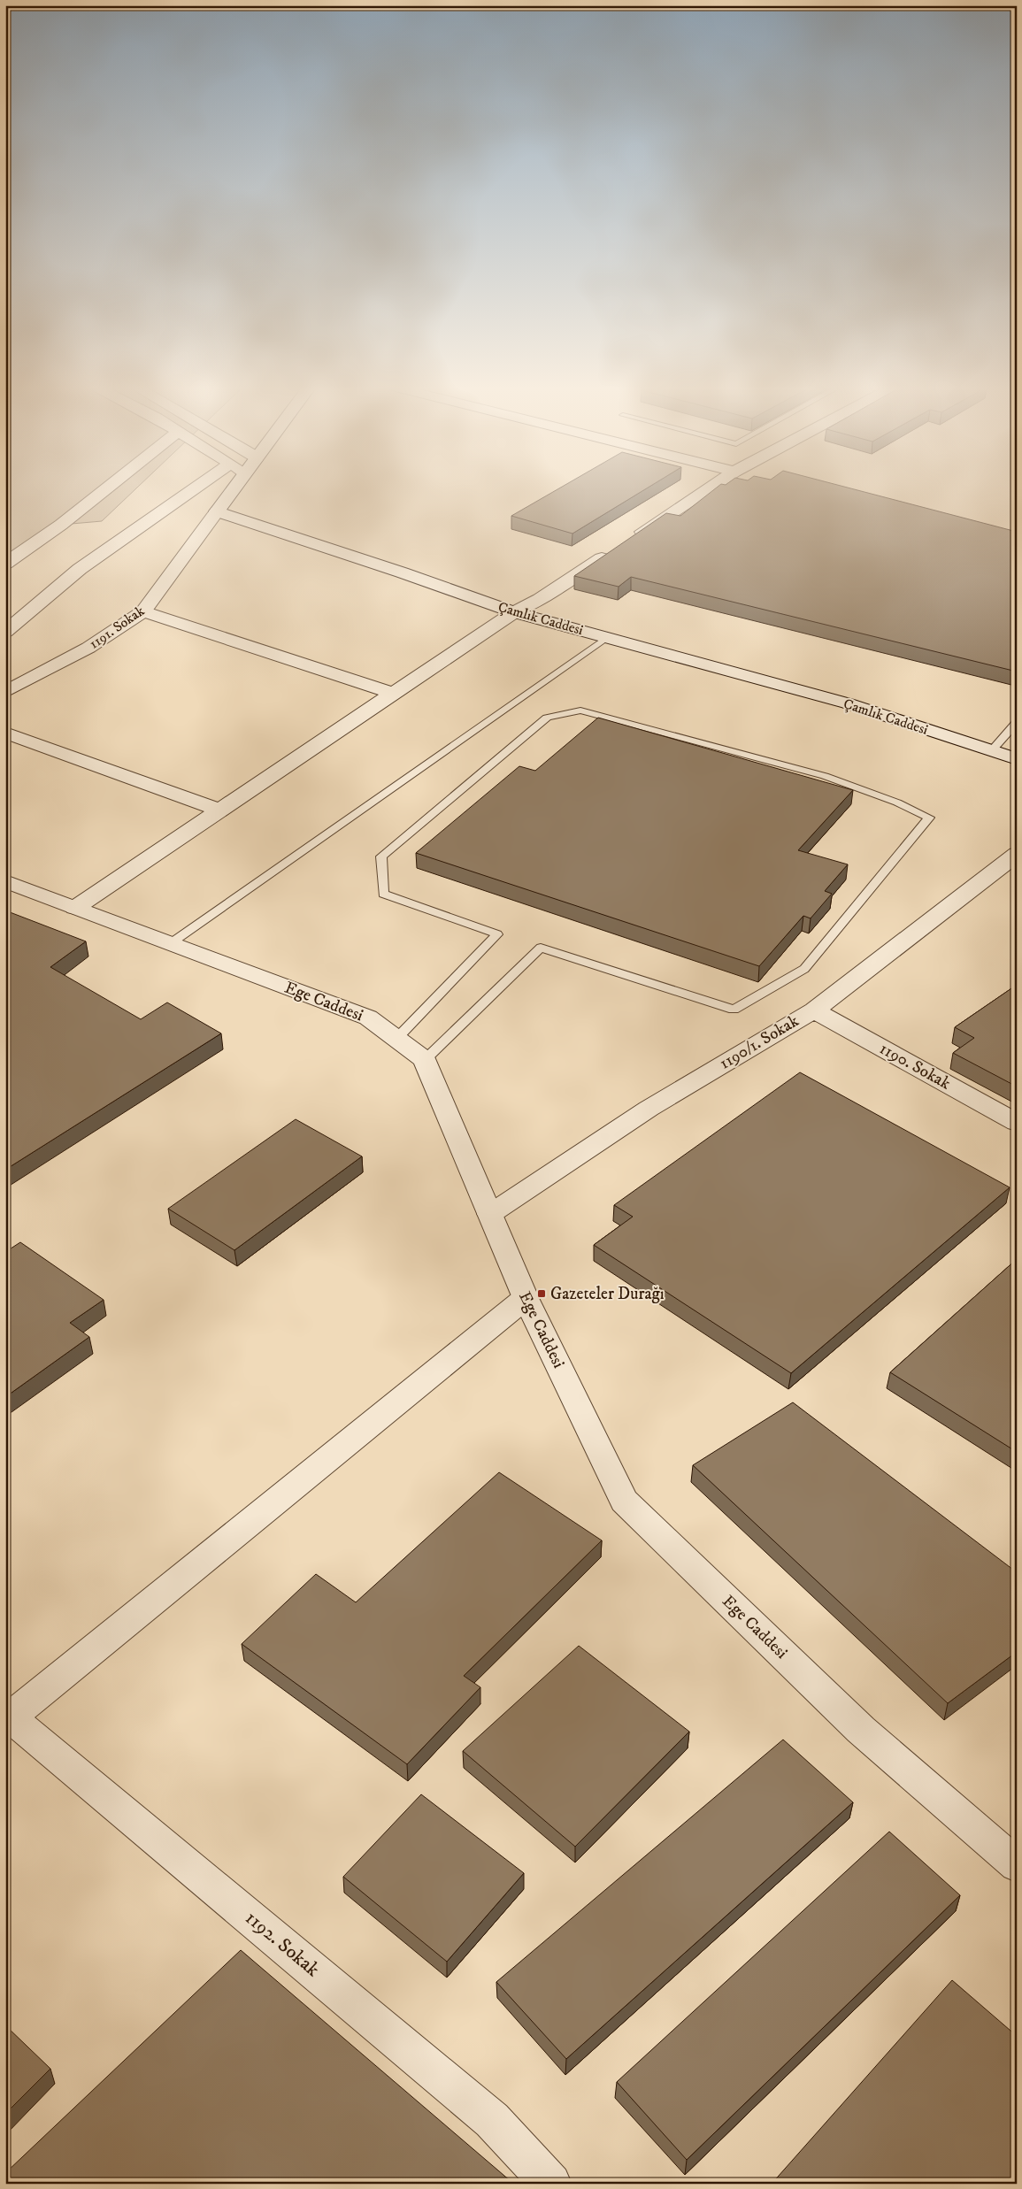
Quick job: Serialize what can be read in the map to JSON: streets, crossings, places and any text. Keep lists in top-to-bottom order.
{
  "streets": {
    "street": [
      "Çamlık Caddesi",
      "1191. Sokak",
      "Ege Caddesi",
      "1190/1. Sokak",
      "1190. Sokak",
      "1192. Sokak"
    ]
  },
  "crossings": [
    ["Çamlık Caddesi", "1191. Sokak"],
    ["Ege Caddesi", "1190/1. Sokak"],
    ["1190/1. Sokak", "1190. Sokak"]
  ],
  "places": {
    "transit": ["Gazeteler Durağı"]
  }
}
